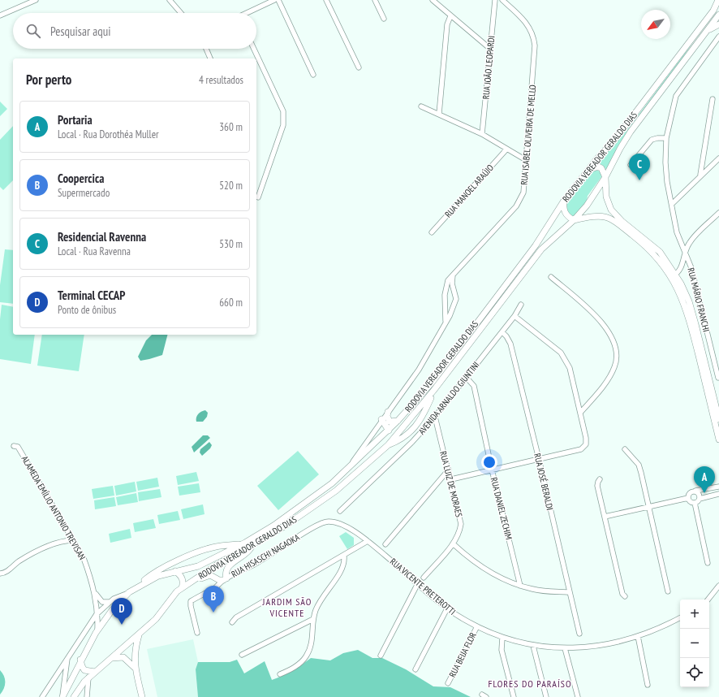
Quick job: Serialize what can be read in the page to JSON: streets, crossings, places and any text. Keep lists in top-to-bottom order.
{
  "streets": {
    "main road": ["RODOVIA VEREADOR GERALDO DIAS"],
    "street": [
      "RUA JOÃO LEOPARDI",
      "RUA ISABEL OLIVEIRA DE MELLO",
      "RUA MANOEL ARAÚJO",
      "RUA MÁRIO FRANCHI",
      "AVENIDA ARNALDO GIUNTINI",
      "RUA JOSÉ BERALDI",
      "RUA LUIZ DE MORAES",
      "ALAMEDA EMÍLIO ANTONIO TREVISAN",
      "RUA DANIEL ZECHIM",
      "RUA HISASCHI NAGAOKA",
      "RUA VICENTE PRETEROTTI",
      "RUA BEIJA FLOR"
    ]
  },
  "crossings": [
    ["RODOVIA VEREADOR GERALDO DIAS", "ALAMEDA EMÍLIO ANTONIO TREVISAN"],
    ["AVENIDA ARNALDO GIUNTINI", "RUA JOSÉ BERALDI"],
    ["AVENIDA ARNALDO GIUNTINI", "RUA LUIZ DE MORAES"],
    ["AVENIDA ARNALDO GIUNTINI", "RUA DANIEL ZECHIM"],
    ["RUA HISASCHI NAGAOKA", "RUA VICENTE PRETEROTTI"],
    ["RUA VICENTE PRETEROTTI", "RUA BEIJA FLOR"]
  ],
  "districts": ["JARDIM SÃO VICENTE", "FLORES DO PARAÍSO"],
  "north": "bottom left",
  "page": {
    "search": "Pesquisar aqui",
    "heading": ["Por perto", "4 resultados"],
    "list": [
      {
        "mark": "A",
        "name": "Portaria",
        "note": "Local · Rua Dorothéa Muller",
        "value": "360 m"
      },
      {
        "mark": "B",
        "name": "Coopercica",
        "note": "Supermercado",
        "value": "520 m"
      },
      {
        "mark": "C",
        "name": "Residencial Ravenna",
        "note": "Local · Rua Ravenna",
        "value": "530 m"
      },
      {
        "mark": "D",
        "name": "Terminal CECAP",
        "note": "Ponto de ônibus",
        "value": "660 m"
      }
    ],
    "pins": [
      "C",
      "A",
      "B",
      "D"
    ],
    "map_buttons": ["+", "−"]
  }
}
